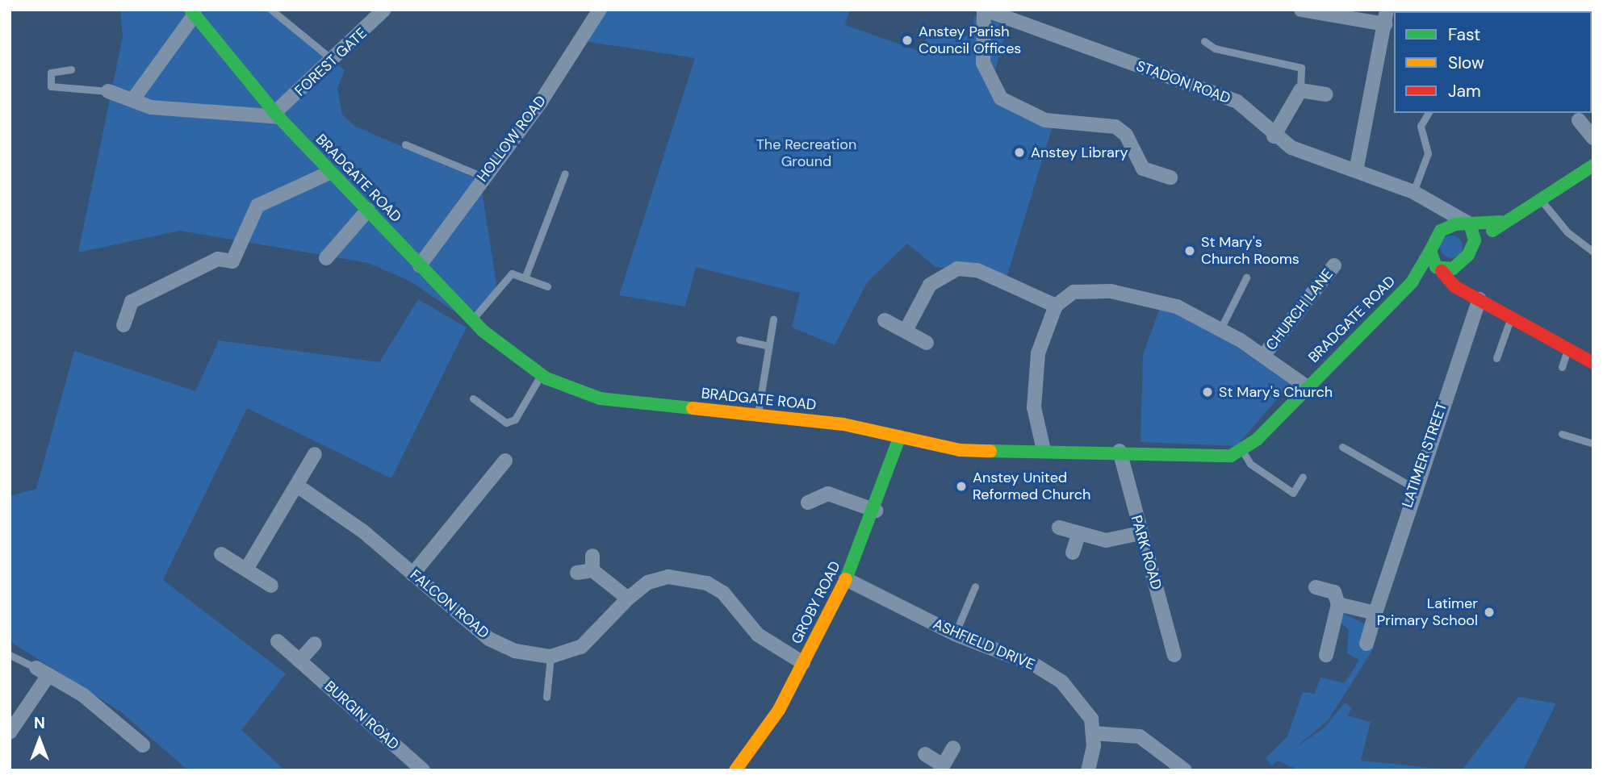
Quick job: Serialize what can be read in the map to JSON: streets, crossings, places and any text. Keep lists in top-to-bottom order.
{
  "streets": {
    "street": [
      "FOREST GATE",
      "STADON ROAD",
      "HOLLOW ROAD",
      "BRADGATE ROAD",
      "CHURCH LANE",
      "LATIMER STREET",
      "PARK ROAD",
      "GROBY ROAD",
      "FALCON ROAD",
      "ASHFIELD DRIVE",
      "BURGIN ROAD"
    ]
  },
  "crossings": [
    ["FOREST GATE", "BRADGATE ROAD"],
    ["HOLLOW ROAD", "BRADGATE ROAD"],
    ["BRADGATE ROAD", "CHURCH LANE"],
    ["BRADGATE ROAD", "PARK ROAD"],
    ["BRADGATE ROAD", "GROBY ROAD"],
    ["GROBY ROAD", "FALCON ROAD"],
    ["GROBY ROAD", "ASHFIELD DRIVE"]
  ],
  "parks": ["The Recreation Ground"],
  "places": [
    "Anstey Parish Council Offices",
    "Anstey Library",
    "St Mary's Church Rooms",
    "St Mary's Church",
    "Anstey United Reformed Church",
    "Latimer Primary School"
  ],
  "legend": ["Fast", "Slow", "Jam"],
  "north": "top"
}
